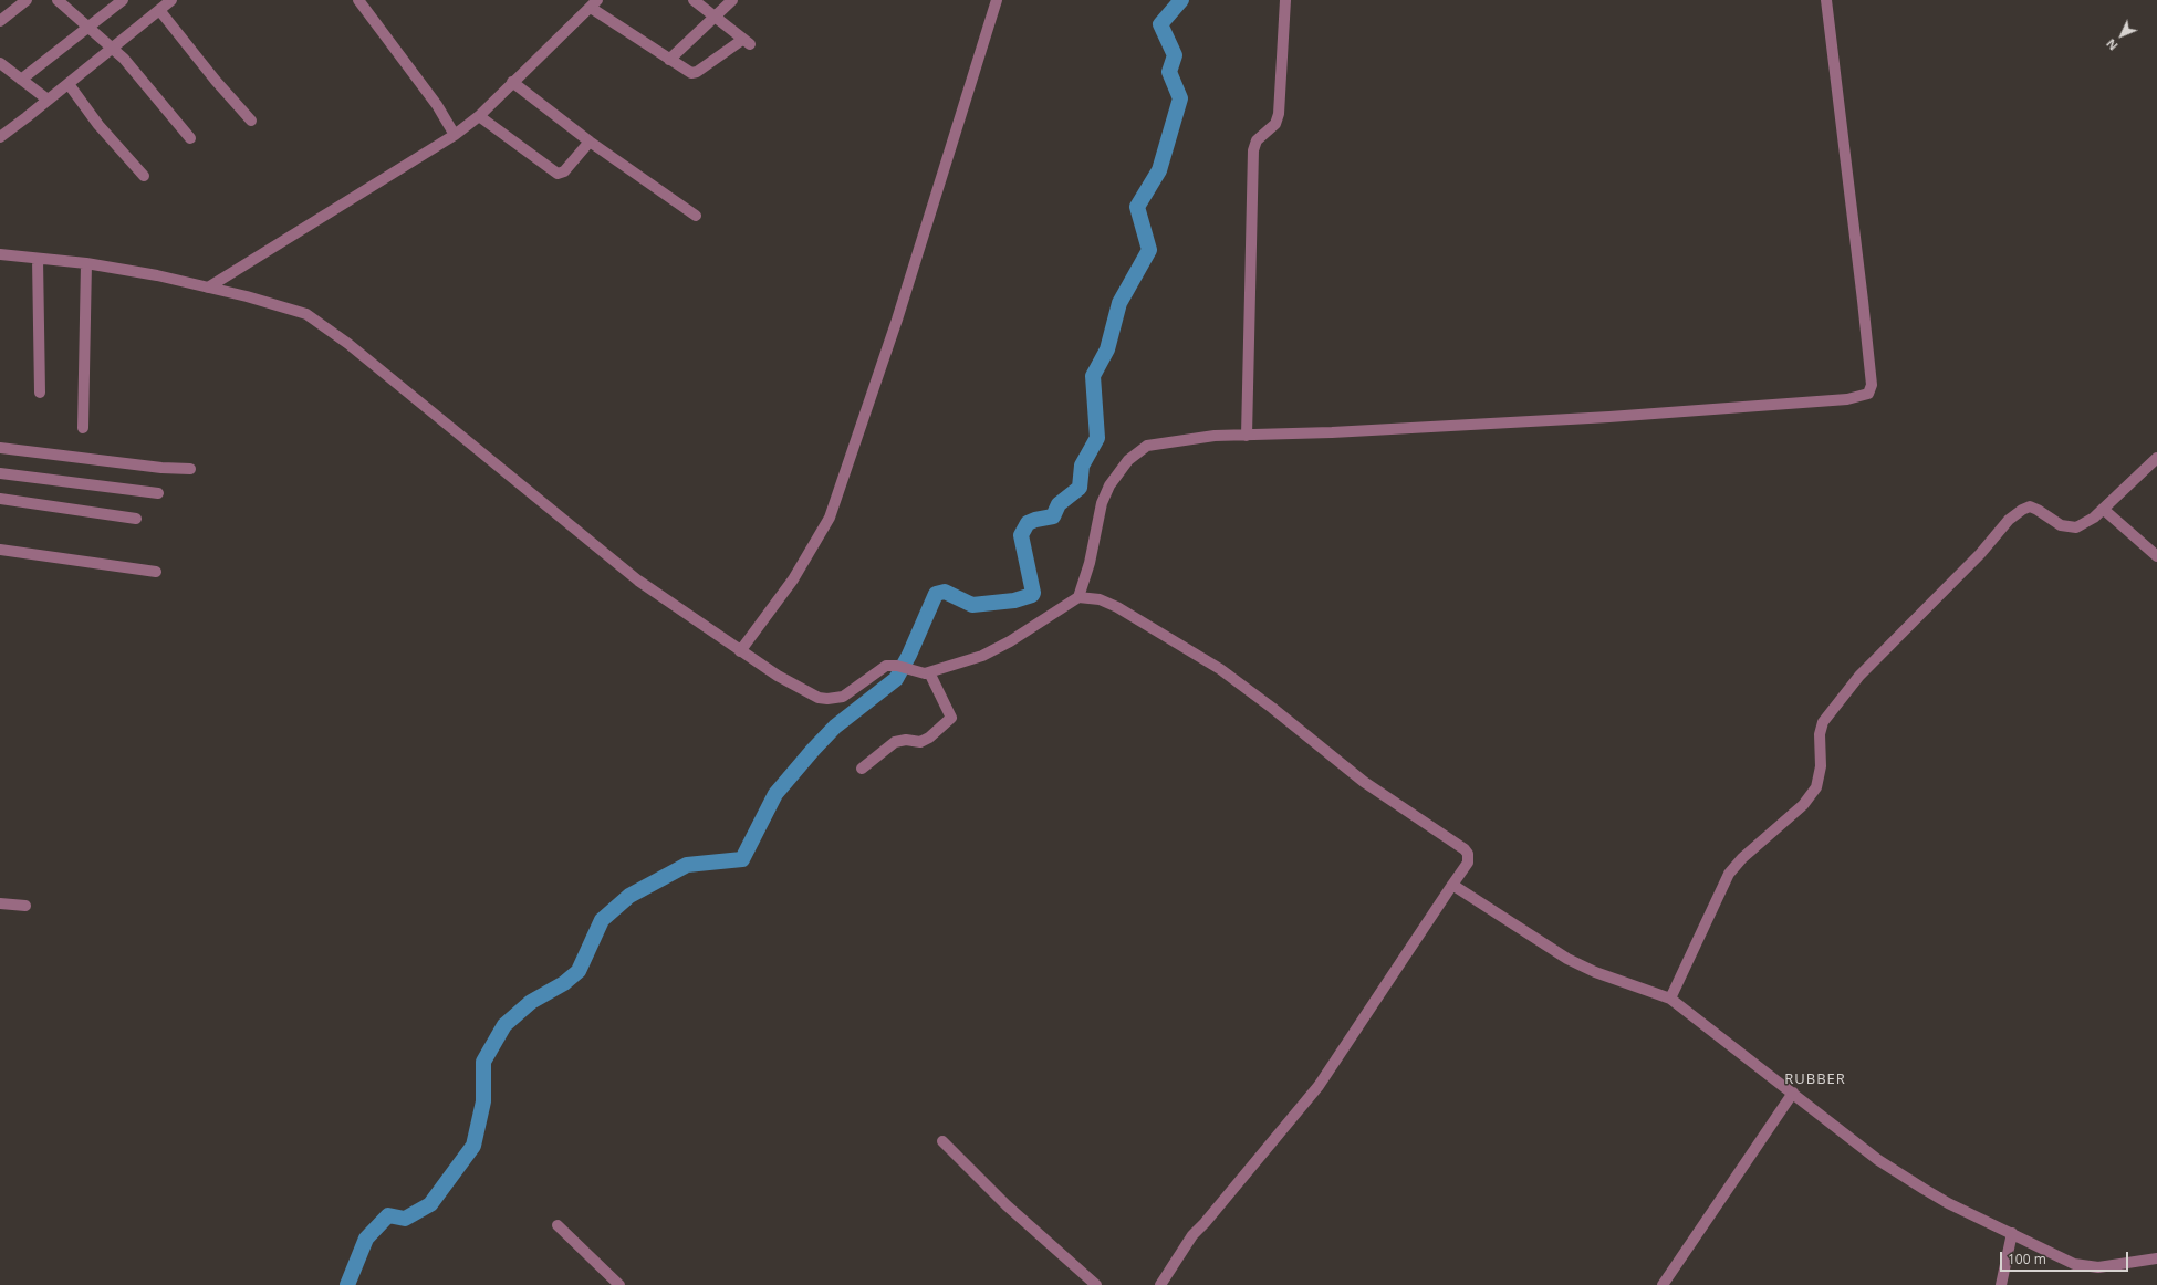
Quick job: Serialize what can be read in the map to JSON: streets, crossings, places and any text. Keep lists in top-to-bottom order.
{
  "districts": ["RUBBER"],
  "scale_bar": "100 m",
  "north": "bottom left"
}
